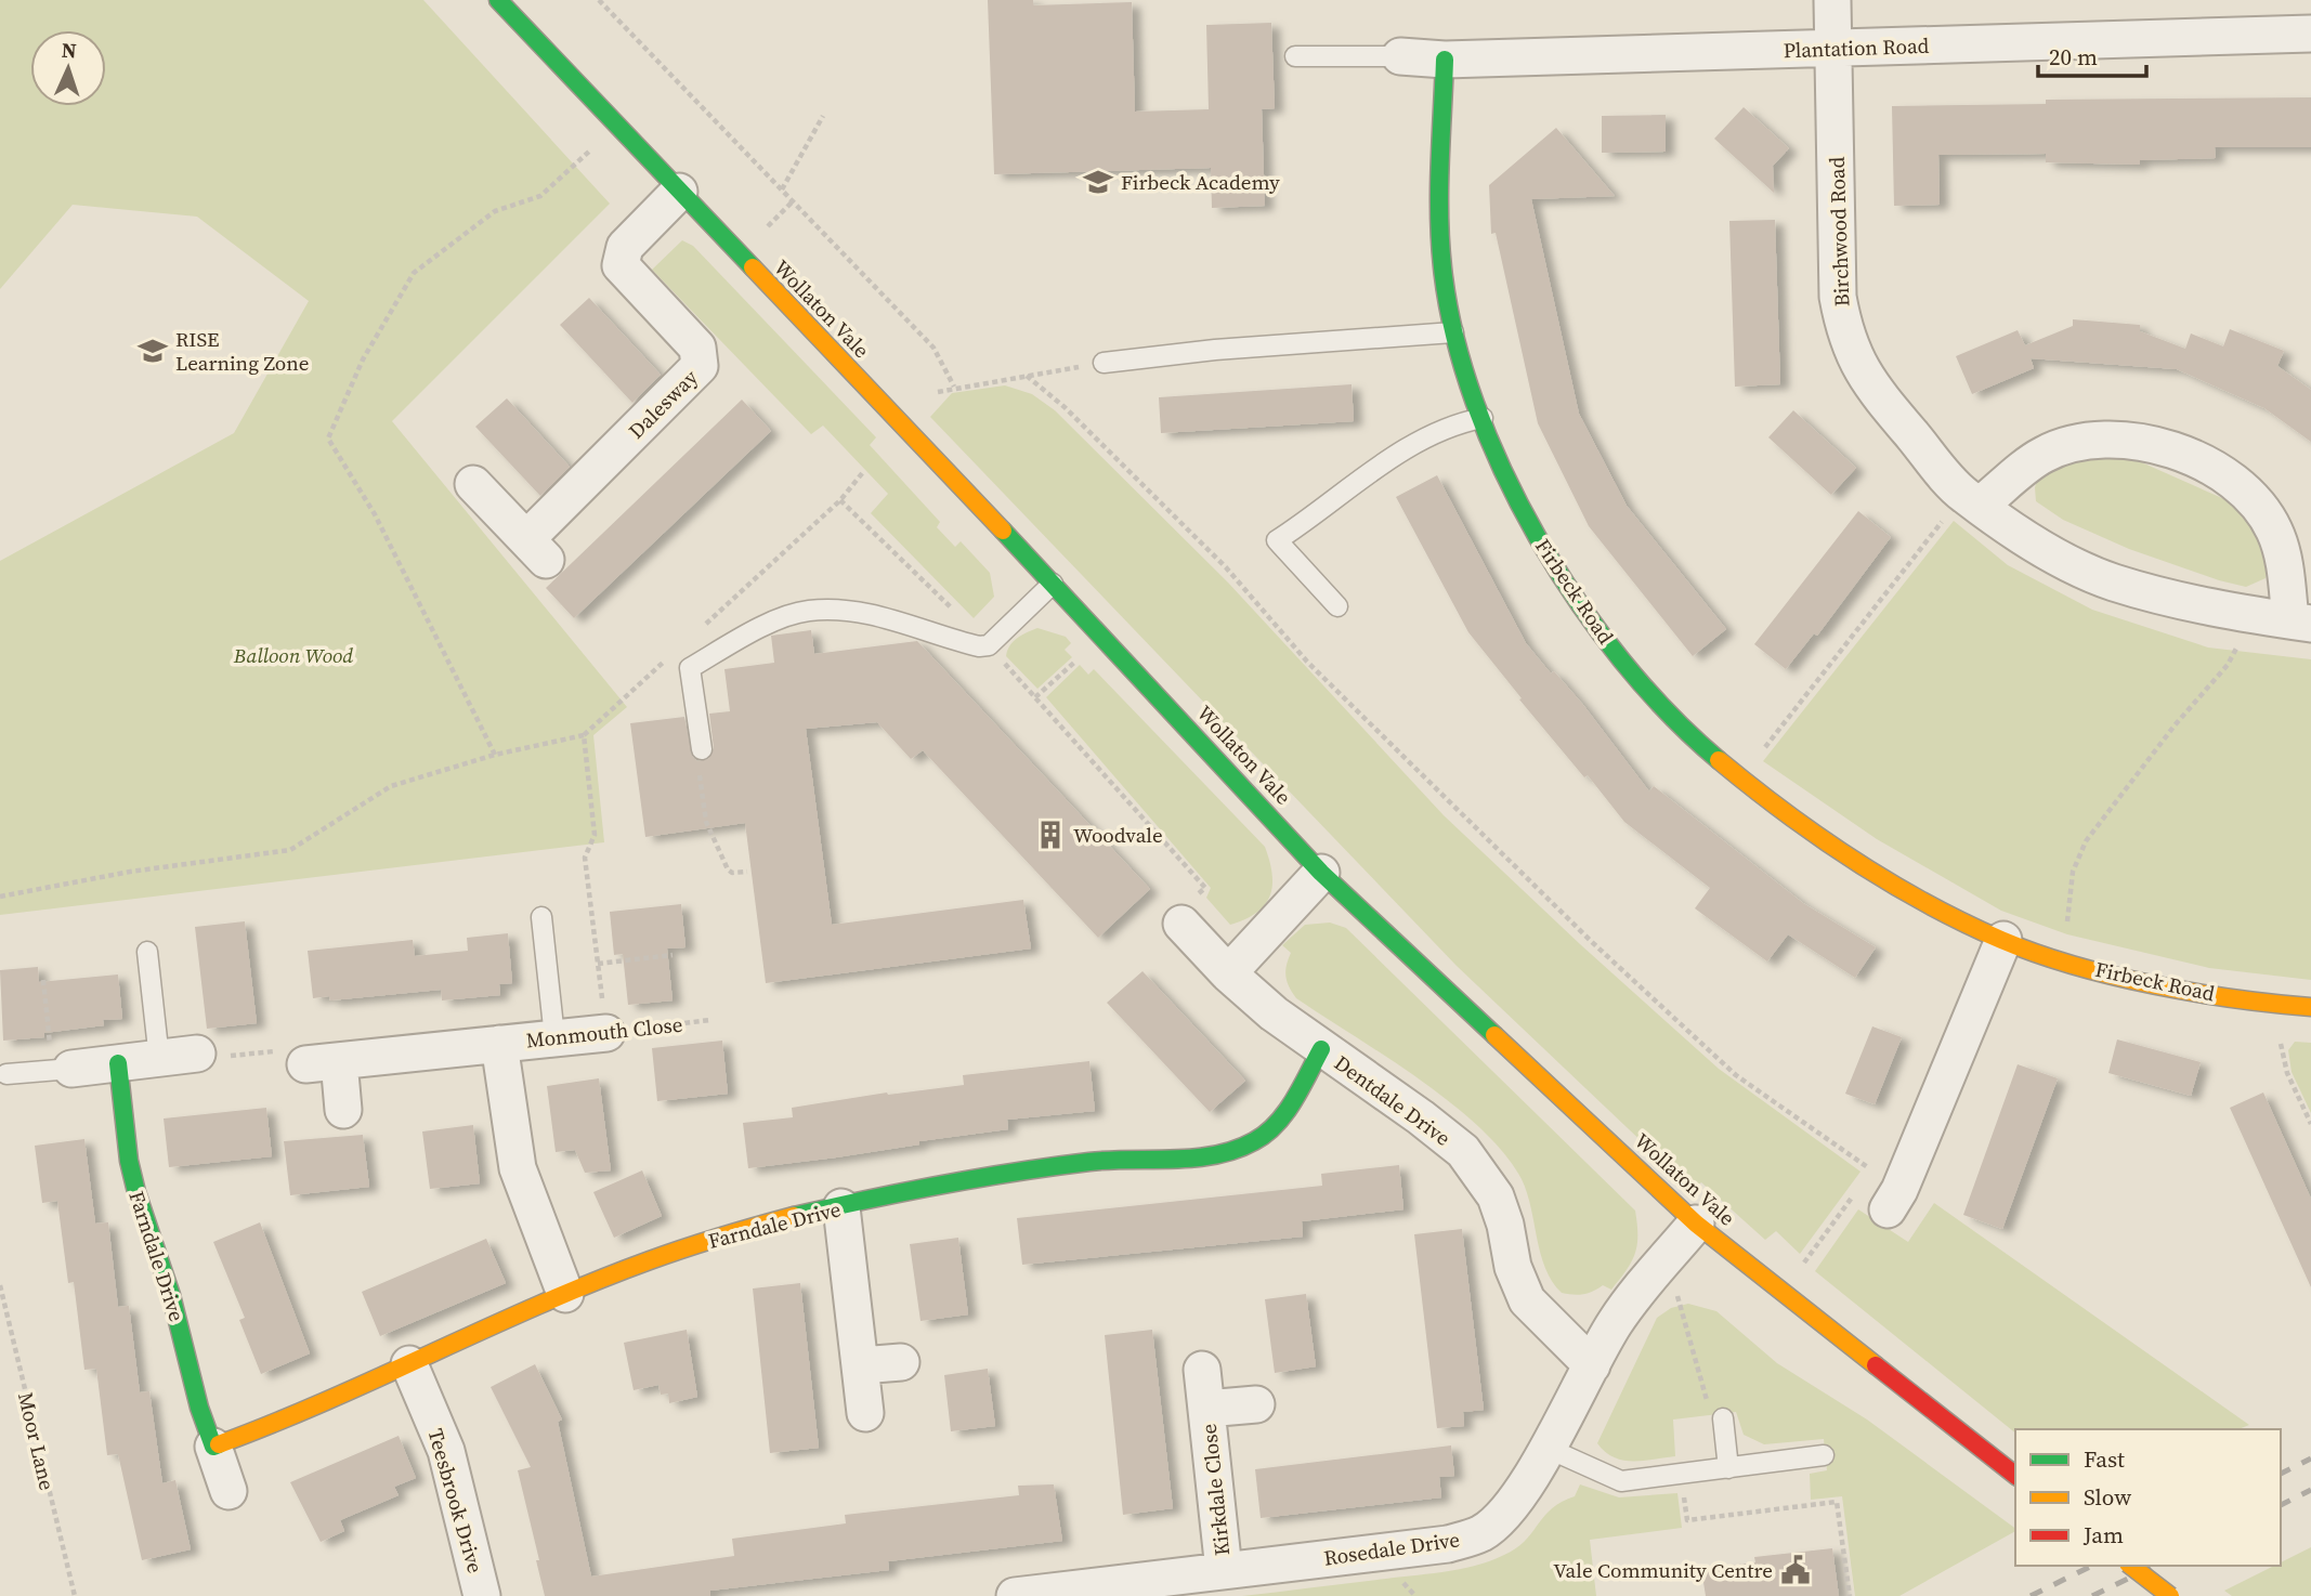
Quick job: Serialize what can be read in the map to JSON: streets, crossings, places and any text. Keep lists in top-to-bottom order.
{
  "streets": {
    "street": [
      "Plantation Road",
      "Birchwood Road",
      "Wollaton Vale",
      "Dalesway",
      "Firbeck Road",
      "Monmouth Close",
      "Dentdale Drive",
      "Farndale Drive",
      "Kirkdale Close",
      "Teesbrook Drive",
      "Rosedale Drive"
    ],
    "path": ["Moor Lane"]
  },
  "crossings": [
    ["Plantation Road", "Birchwood Road"],
    ["Plantation Road", "Firbeck Road"],
    ["Wollaton Vale", "Dalesway"],
    ["Wollaton Vale", "Rosedale Drive"],
    ["Monmouth Close", "Farndale Drive"],
    ["Dentdale Drive", "Farndale Drive"],
    ["Dentdale Drive", "Rosedale Drive"],
    ["Farndale Drive", "Teesbrook Drive"],
    ["Kirkdale Close", "Rosedale Drive"]
  ],
  "parks": ["Balloon Wood"],
  "places": {
    "school or university": ["Firbeck Academy", "RISE Learning Zone"],
    "building": ["Woodvale"],
    "public building": ["Vale Community Centre"]
  },
  "legend": ["Fast", "Slow", "Jam"],
  "scale_bar": "20 m",
  "north": "top"
}
